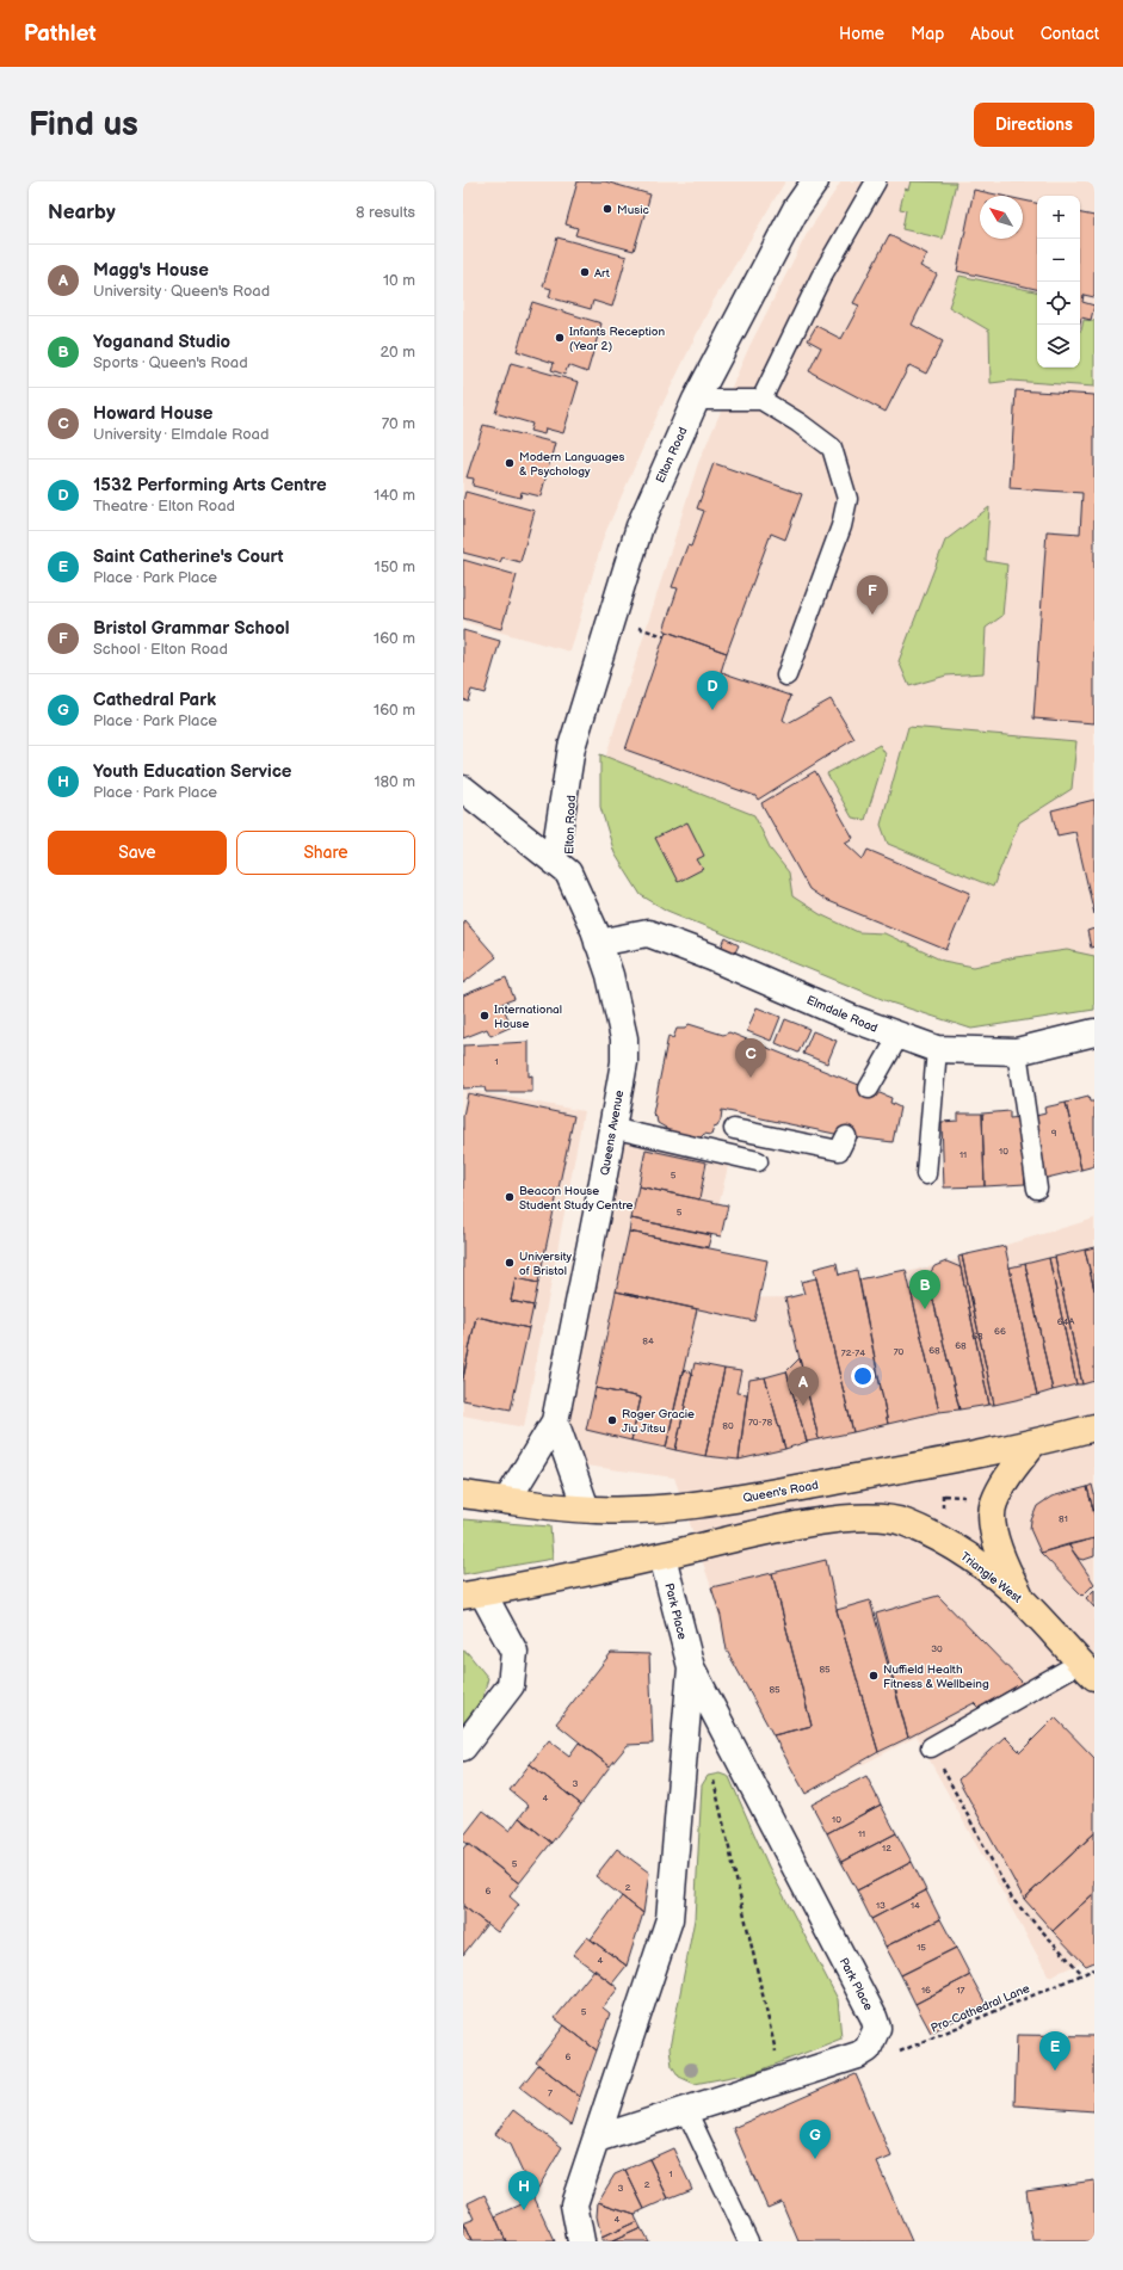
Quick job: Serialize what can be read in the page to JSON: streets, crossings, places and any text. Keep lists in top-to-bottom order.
{
  "streets": {
    "main road": ["Queen's Road", "Triangle West"],
    "street": [
      "Elton Road",
      "Elmdale Road",
      "Queens Avenue",
      "Park Place"
    ],
    "path": ["Pro-Cathedral Lane"]
  },
  "crossings": [
    ["Elmdale Road", "Queens Avenue"],
    ["Triangle West", "Park Place"],
    ["Park Place", "Pro-Cathedral Lane"]
  ],
  "places": [
    "Music",
    "Art",
    "Infants Reception (Year 2)",
    "Modern Languages & Psychology",
    "International House",
    "Beacon House Student Study Centre",
    "University of Bristol",
    "Roger Gracie Jiu Jitsu",
    "Nuffield Health Fitness & Wellbeing"
  ],
  "house_numbers": [
    "1",
    "9",
    "10",
    "11",
    "5",
    "5",
    "64A",
    "66",
    "68",
    "84",
    "68",
    "68",
    "70",
    "72-74",
    "70-78",
    "80",
    "81",
    "30",
    "85",
    "85",
    "3",
    "4",
    "10",
    "11",
    "12",
    "5",
    "2",
    "6",
    "13",
    "14",
    "15",
    "4",
    "16",
    "17",
    "5",
    "6",
    "7",
    "1",
    "2",
    "3",
    "4"
  ],
  "north": "top left",
  "page": {
    "header": "Pathlet",
    "nav": [
      "Home",
      "Map",
      "About",
      "Contact"
    ],
    "buttons": [
      "Directions",
      ["Save", "Share"]
    ],
    "title": "Find us",
    "heading": ["Nearby", "8 results"],
    "map_buttons": ["+", "−"],
    "list": [
      {
        "mark": "A",
        "name": "Magg's House",
        "note": "University · Queen's Road",
        "value": "10 m"
      },
      {
        "mark": "B",
        "name": "Yoganand Studio",
        "note": "Sports · Queen's Road",
        "value": "20 m"
      },
      {
        "mark": "C",
        "name": "Howard House",
        "note": "University · Elmdale Road",
        "value": "70 m"
      },
      {
        "mark": "D",
        "name": "1532 Performing Arts Centre",
        "note": "Theatre · Elton Road",
        "value": "140 m"
      },
      {
        "mark": "E",
        "name": "Saint Catherine's Court",
        "note": "Place · Park Place",
        "value": "150 m"
      },
      {
        "mark": "F",
        "name": "Bristol Grammar School",
        "note": "School · Elton Road",
        "value": "160 m"
      },
      {
        "mark": "G",
        "name": "Cathedral Park",
        "note": "Place · Park Place",
        "value": "160 m"
      },
      {
        "mark": "H",
        "name": "Youth Education Service",
        "note": "Place · Park Place",
        "value": "180 m"
      }
    ],
    "pins": [
      "F",
      "D",
      "C",
      "B",
      "A",
      "E",
      "G",
      "H"
    ]
  }
}
